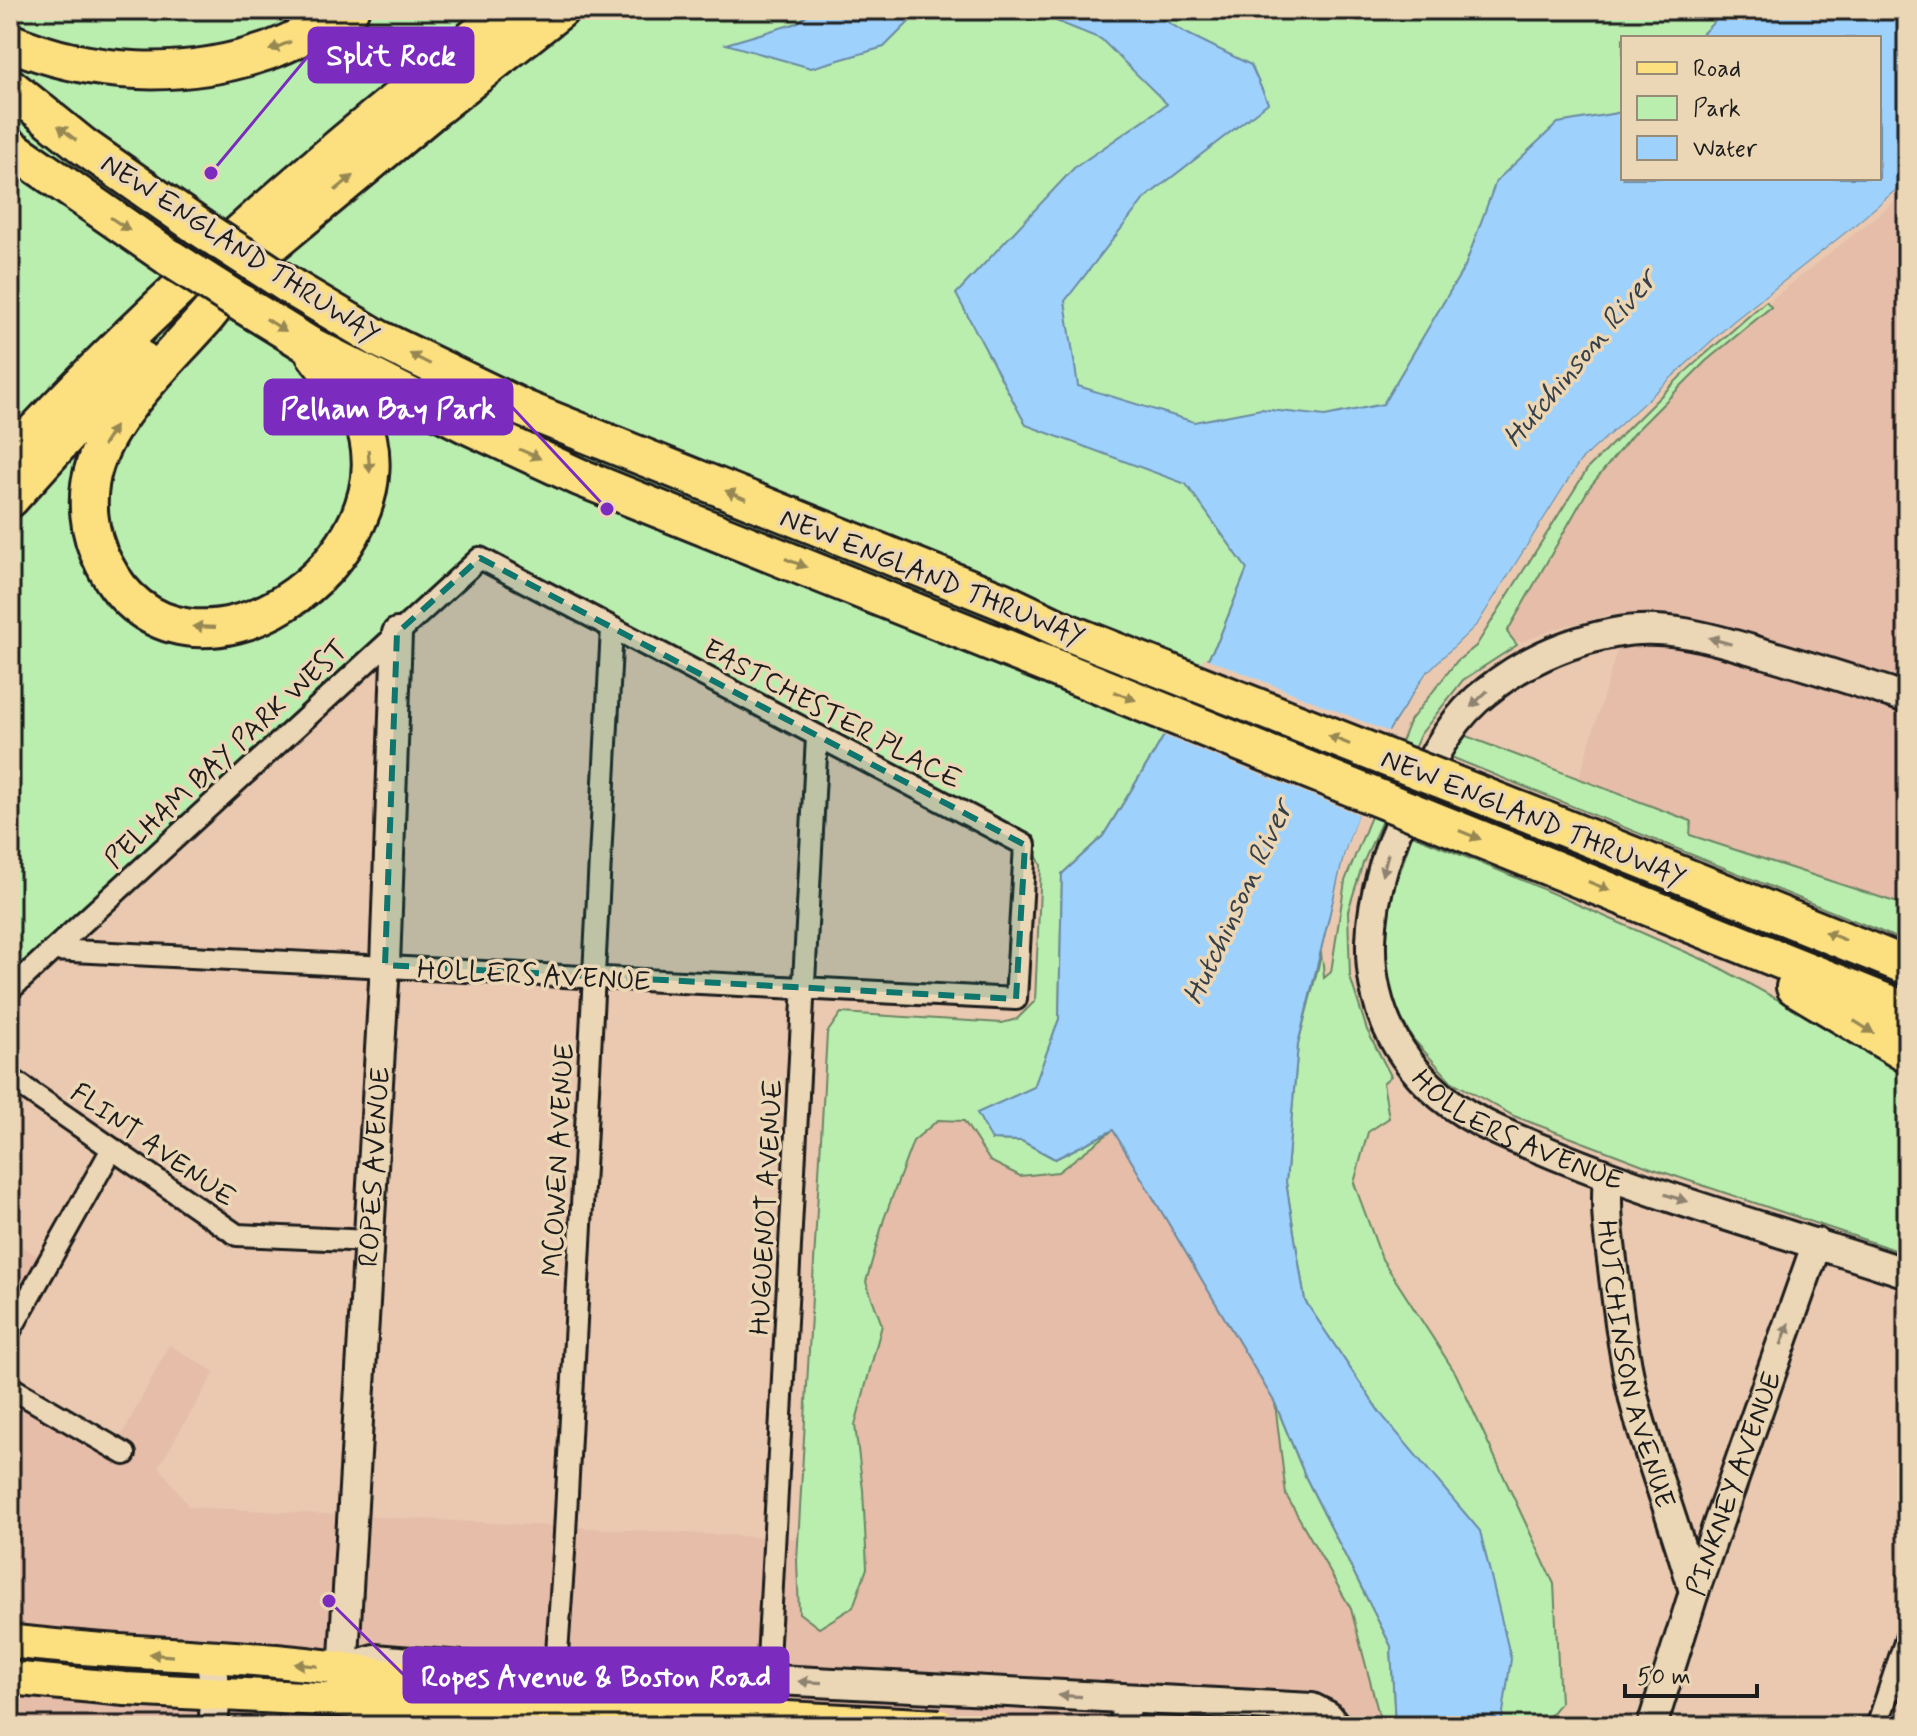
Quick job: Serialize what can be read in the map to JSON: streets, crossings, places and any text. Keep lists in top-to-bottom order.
{
  "streets": {
    "highway": ["NEW ENGLAND THRUWAY"],
    "street": [
      "EASTCHESTER PLACE",
      "PELHAM BAY PARK WEST",
      "HOLLERS AVENUE",
      "FLINT AVENUE",
      "MCOWEN AVENUE",
      "ROPES AVENUE",
      "HUGUENOT AVENUE",
      "HUTCHINSON AVENUE",
      "PINKNEY AVENUE"
    ]
  },
  "crossings": [
    ["EASTCHESTER PLACE", "PELHAM BAY PARK WEST"],
    ["EASTCHESTER PLACE", "HOLLERS AVENUE"],
    ["EASTCHESTER PLACE", "MCOWEN AVENUE"],
    ["EASTCHESTER PLACE", "HUGUENOT AVENUE"],
    ["PELHAM BAY PARK WEST", "HOLLERS AVENUE"],
    ["PELHAM BAY PARK WEST", "ROPES AVENUE"],
    ["HOLLERS AVENUE", "MCOWEN AVENUE"],
    ["HOLLERS AVENUE", "ROPES AVENUE"],
    ["HOLLERS AVENUE", "HUGUENOT AVENUE"],
    ["HOLLERS AVENUE", "HUTCHINSON AVENUE"],
    ["HOLLERS AVENUE", "PINKNEY AVENUE"],
    ["FLINT AVENUE", "ROPES AVENUE"],
    ["HUTCHINSON AVENUE", "PINKNEY AVENUE"]
  ],
  "one_way": ["PINKNEY AVENUE"],
  "water": ["Hutchinson River"],
  "places": ["Split Rock", "Pelham Bay Park", "Ropes Avenue & Boston Road"],
  "legend": ["Road", "Park", "Water"],
  "scale_bar": "50 m"
}
